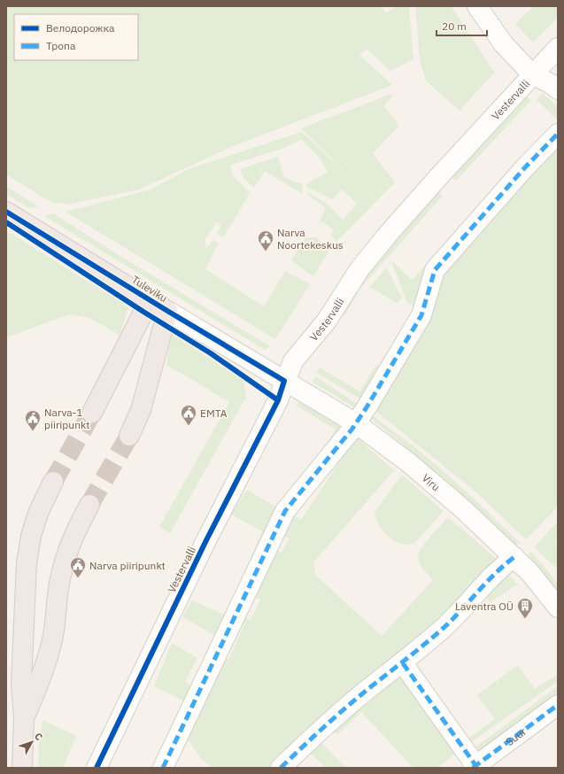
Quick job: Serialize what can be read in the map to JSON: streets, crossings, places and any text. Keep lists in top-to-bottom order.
{
  "streets": {
    "highway": ["Tuleviku"],
    "street": ["Vestervalli", "Viru", "Suur"]
  },
  "crossings": [
    ["Vestervalli", "Tuleviku"],
    ["Vestervalli", "Viru"],
    ["Tuleviku", "Viru"]
  ],
  "places": {
    "public building": [
      "Narva Noortekeskus",
      "EMTA",
      "Narva-1 piiripunkt",
      "Narva piiripunkt"
    ],
    "building": ["Laventra OÜ"]
  },
  "legend": ["Велодорожка", "Тропа"],
  "scale_bar": "20 m",
  "north": "top right"
}
